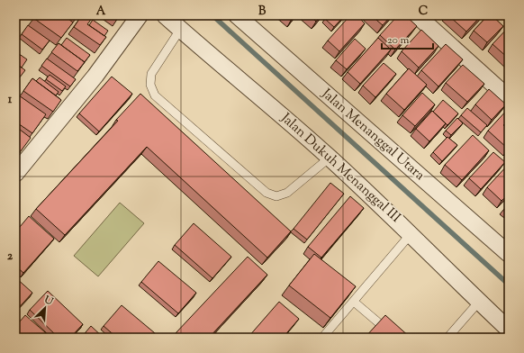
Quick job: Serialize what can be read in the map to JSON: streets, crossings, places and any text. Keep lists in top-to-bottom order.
{
  "streets": {
    "street": ["Jalan Menanggal Utara", "Jalan Dukuh Menanggal III"]
  },
  "scale_bar": "20 m",
  "north": "top right",
  "grid": {
    "columns": ["A", "B", "C"],
    "rows": ["1", "2"]
  }
}
